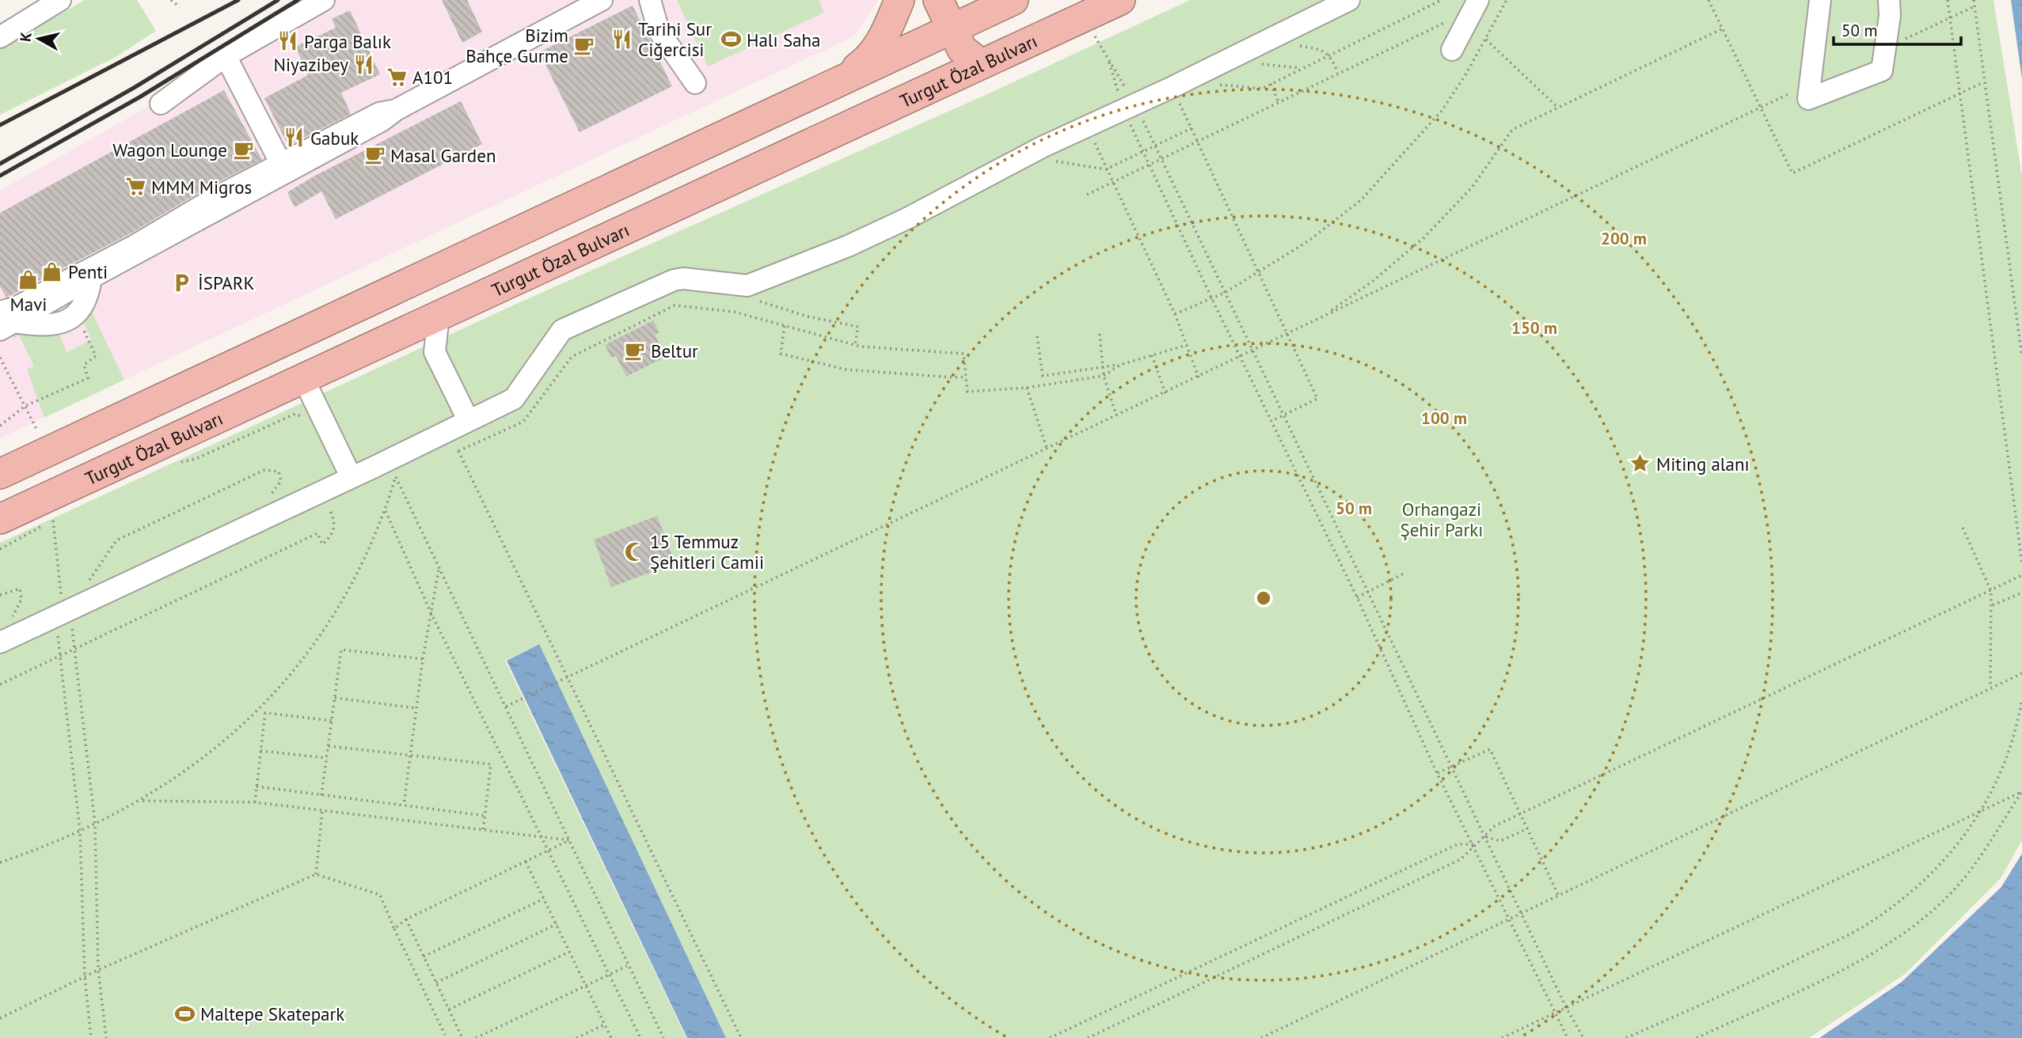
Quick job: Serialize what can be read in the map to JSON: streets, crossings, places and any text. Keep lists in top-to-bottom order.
{
  "streets": {
    "highway": ["Turgut Özal Bulvarı"]
  },
  "parks": ["Orhangazi Şehir Parkı"],
  "places": {
    "restaurant": [
      "Tarihi Sur Ciğercisi",
      "Parga Balık",
      "Niyazibey",
      "Gabuk"
    ],
    "sports": ["Halı Saha", "Maltepe Skatepark"],
    "cafe": [
      "Bizim Bahçe Gurme",
      "Wagon Lounge",
      "Masal Garden",
      "Beltur"
    ],
    "supermarket": ["A101", "MMM Migros"],
    "shop": ["Penti", "Mavi"],
    "parking": ["İSPARK"],
    "place": ["Miting alanı"],
    "mosque": ["15 Temmuz Şehitleri Camii"]
  },
  "scale_bar": "50 m",
  "north": "left",
  "rings": [
    "200 m",
    "150 m",
    "100 m",
    "50 m"
  ]
}
